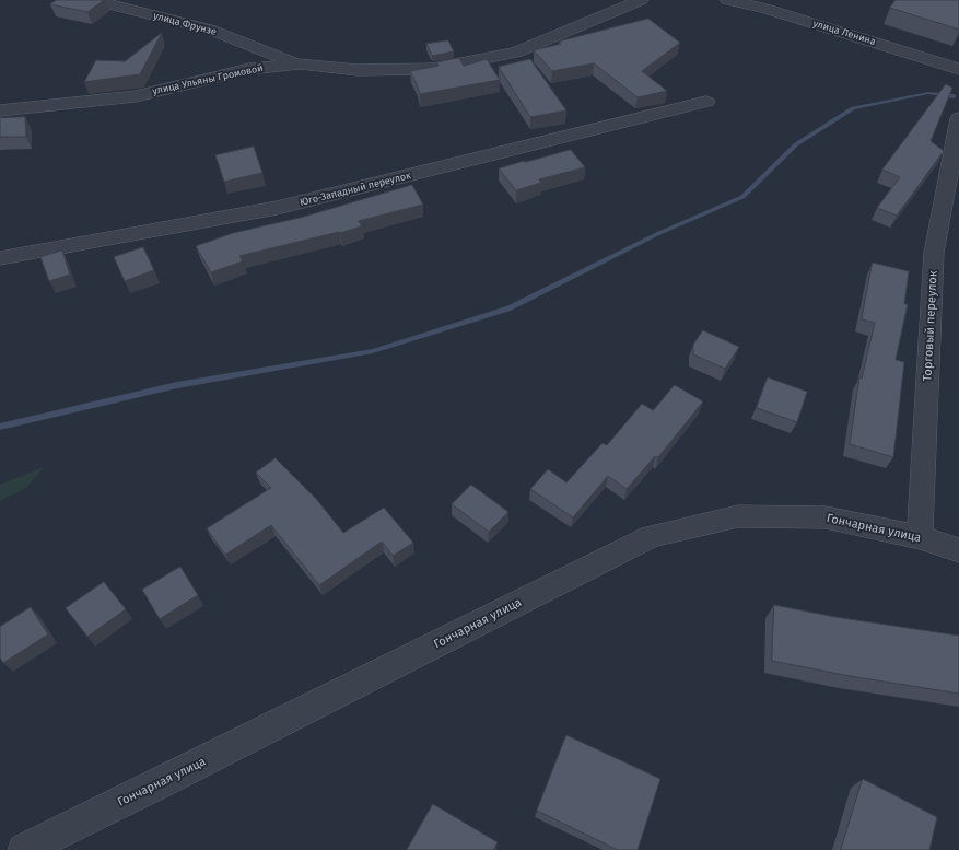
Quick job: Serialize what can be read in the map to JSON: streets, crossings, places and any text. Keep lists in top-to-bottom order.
{
  "streets": {
    "street": [
      "улица Фрунзе",
      "улица Ленина",
      "улица Ульяны Громовой",
      "Юго-Западный переулок",
      "Торговый переулок",
      "Гончарная улица"
    ]
  },
  "crossings": [
    ["улица Фрунзе", "улица Ульяны Громовой"],
    ["Торговый переулок", "Гончарная улица"]
  ]
}
